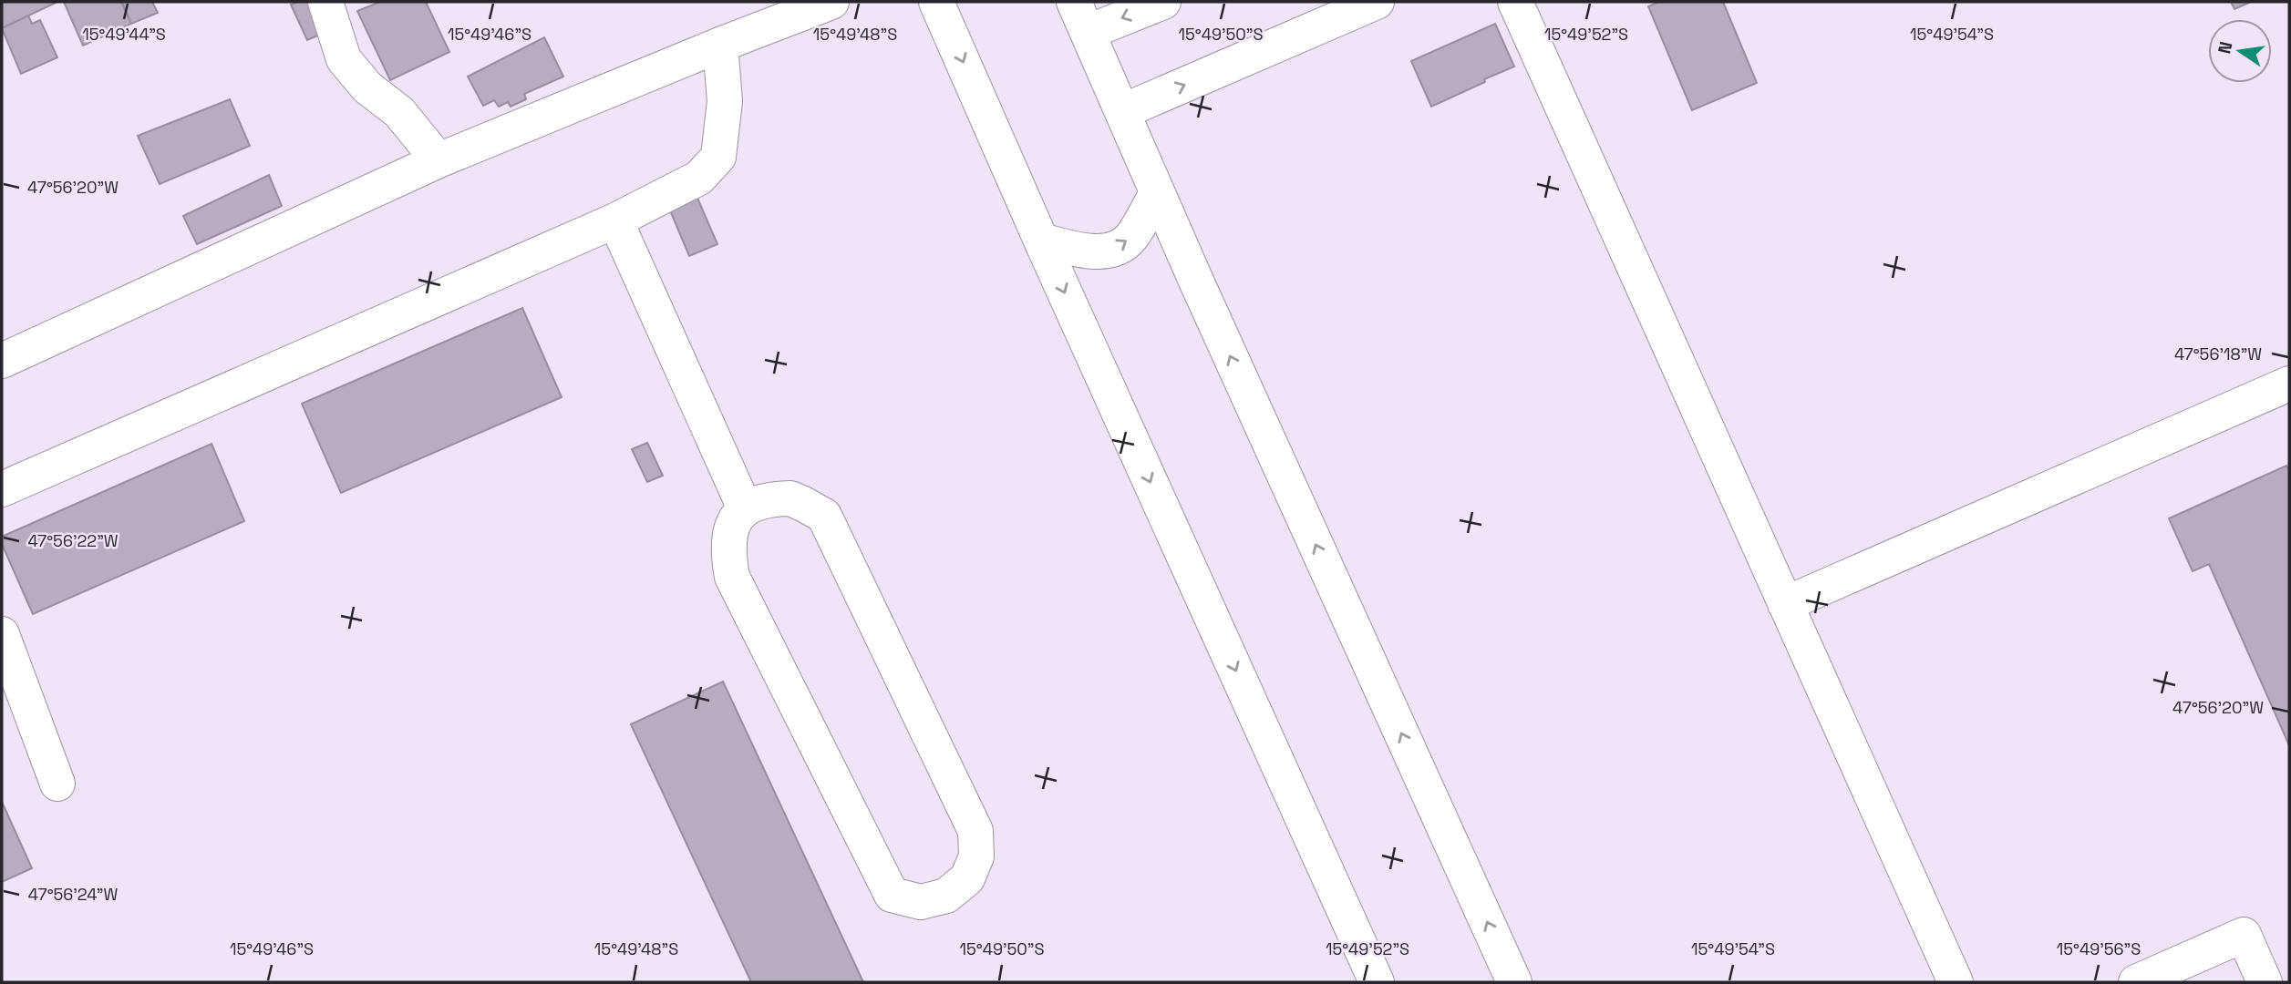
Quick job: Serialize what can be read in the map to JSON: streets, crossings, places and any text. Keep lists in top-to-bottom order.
{
  "north": "left",
  "coordinates": [
    "15°49'44\"S",
    "15°49'46\"S",
    "15°49'48\"S",
    "15°49'50\"S",
    "15°49'52\"S",
    "15°49'54\"S",
    "47°56'20\"W",
    "47°56'18\"W",
    "47°56'22\"W",
    "47°56'24\"W",
    "15°49'56\"S"
  ]
}
